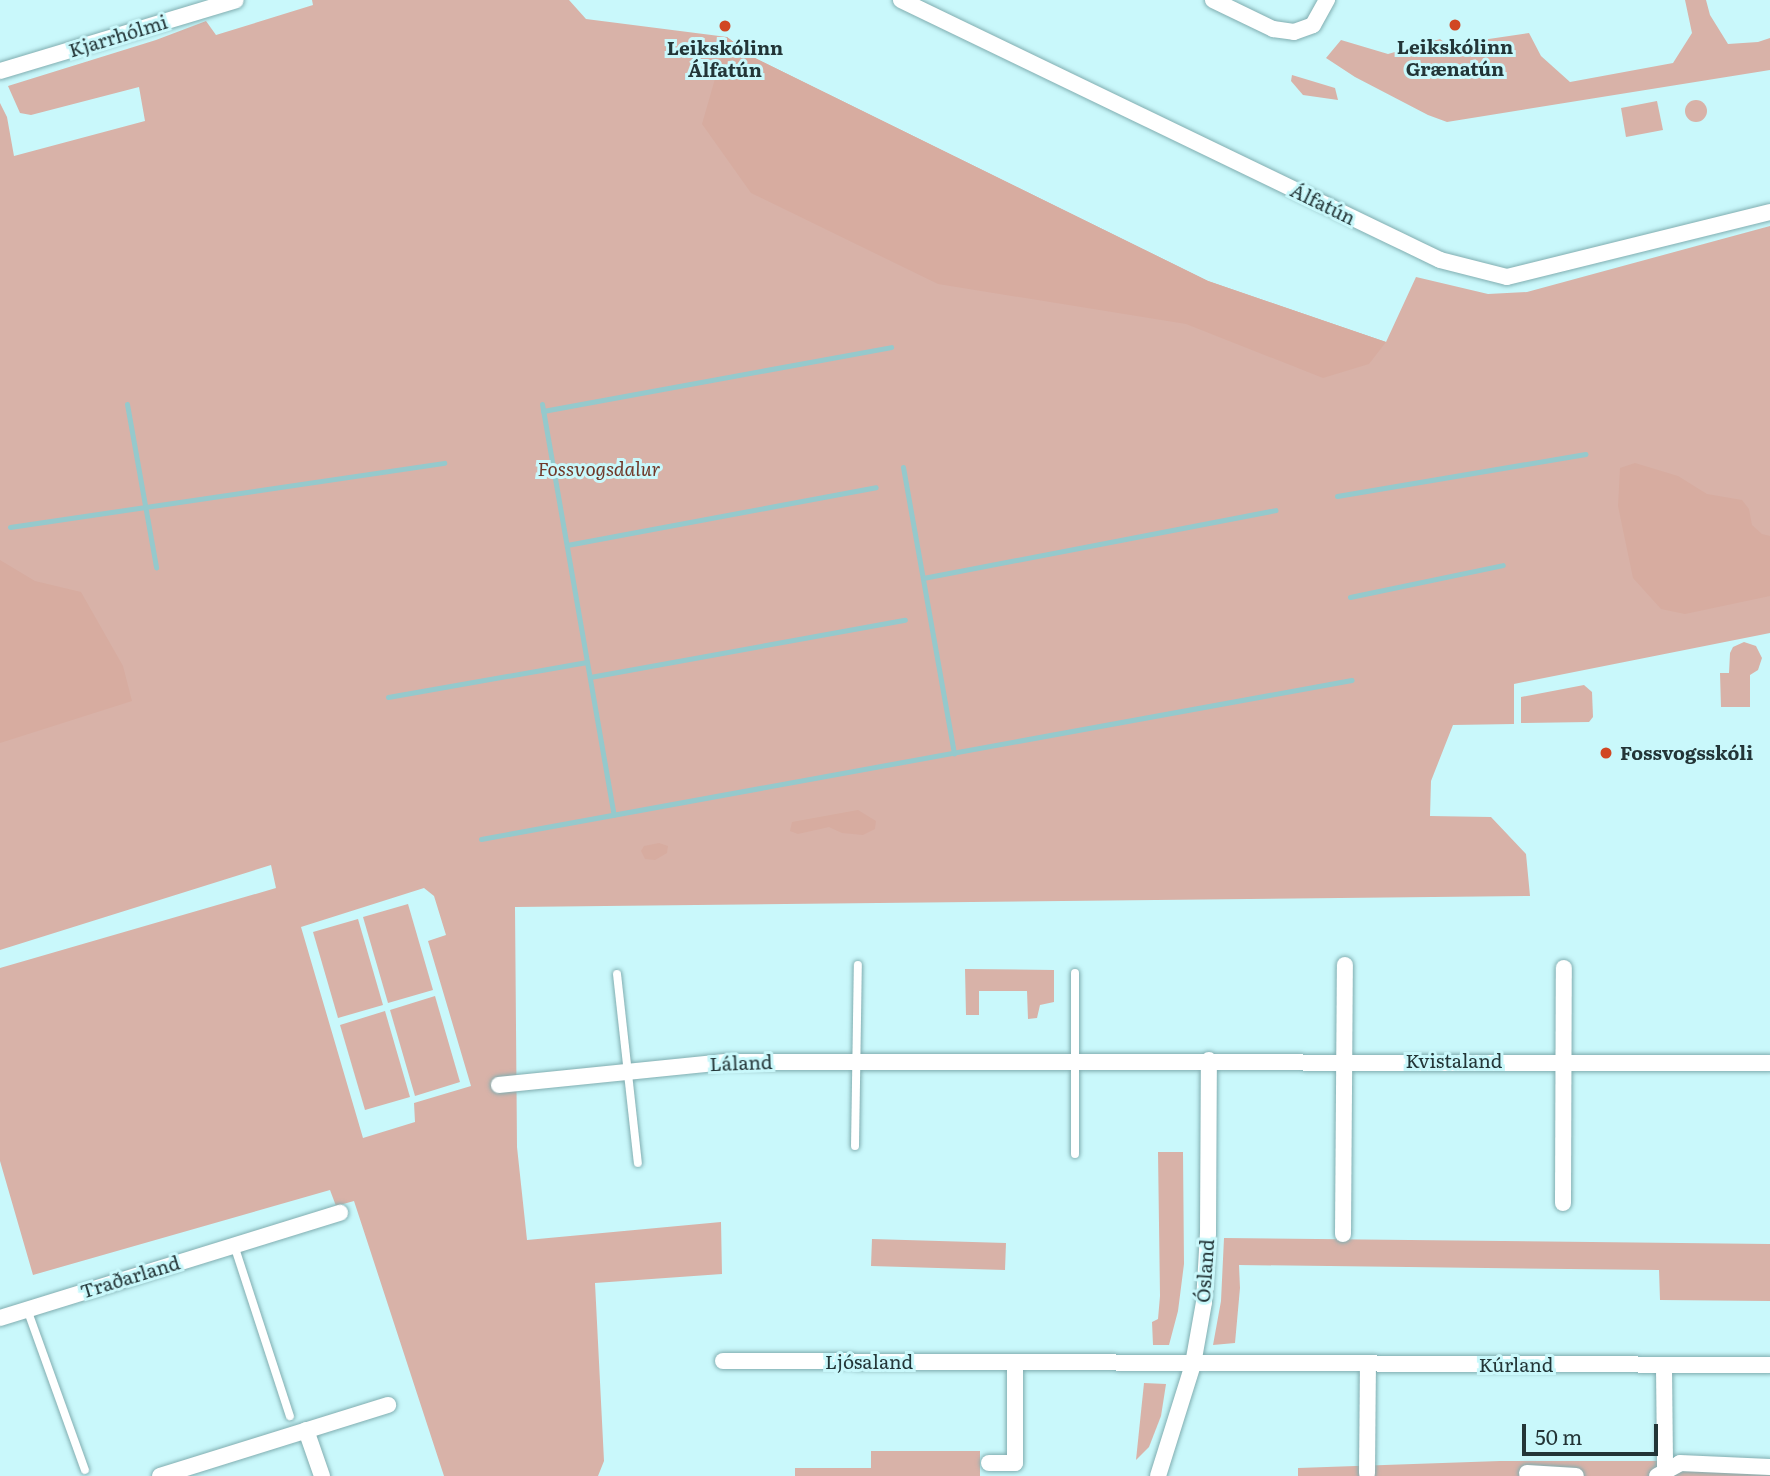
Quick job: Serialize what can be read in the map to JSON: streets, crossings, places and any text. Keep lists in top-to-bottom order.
{
  "streets": {
    "street": [
      "Kjarrhólmi",
      "Álfatún",
      "Kvistaland",
      "Láland",
      "Ósland",
      "Traðarland",
      "Ljósaland",
      "Kúrland"
    ]
  },
  "crossings": [
    ["Kvistaland", "Láland"],
    ["Kvistaland", "Ósland"],
    ["Láland", "Ósland"],
    ["Ósland", "Ljósaland"],
    ["Ósland", "Kúrland"],
    ["Ljósaland", "Kúrland"]
  ],
  "parks": ["Fossvogsdalur"],
  "places": ["Leikskólinn Grænatún", "Leikskólinn Álfatún", "Fossvogsskóli"],
  "scale_bar": "50 m"
}
